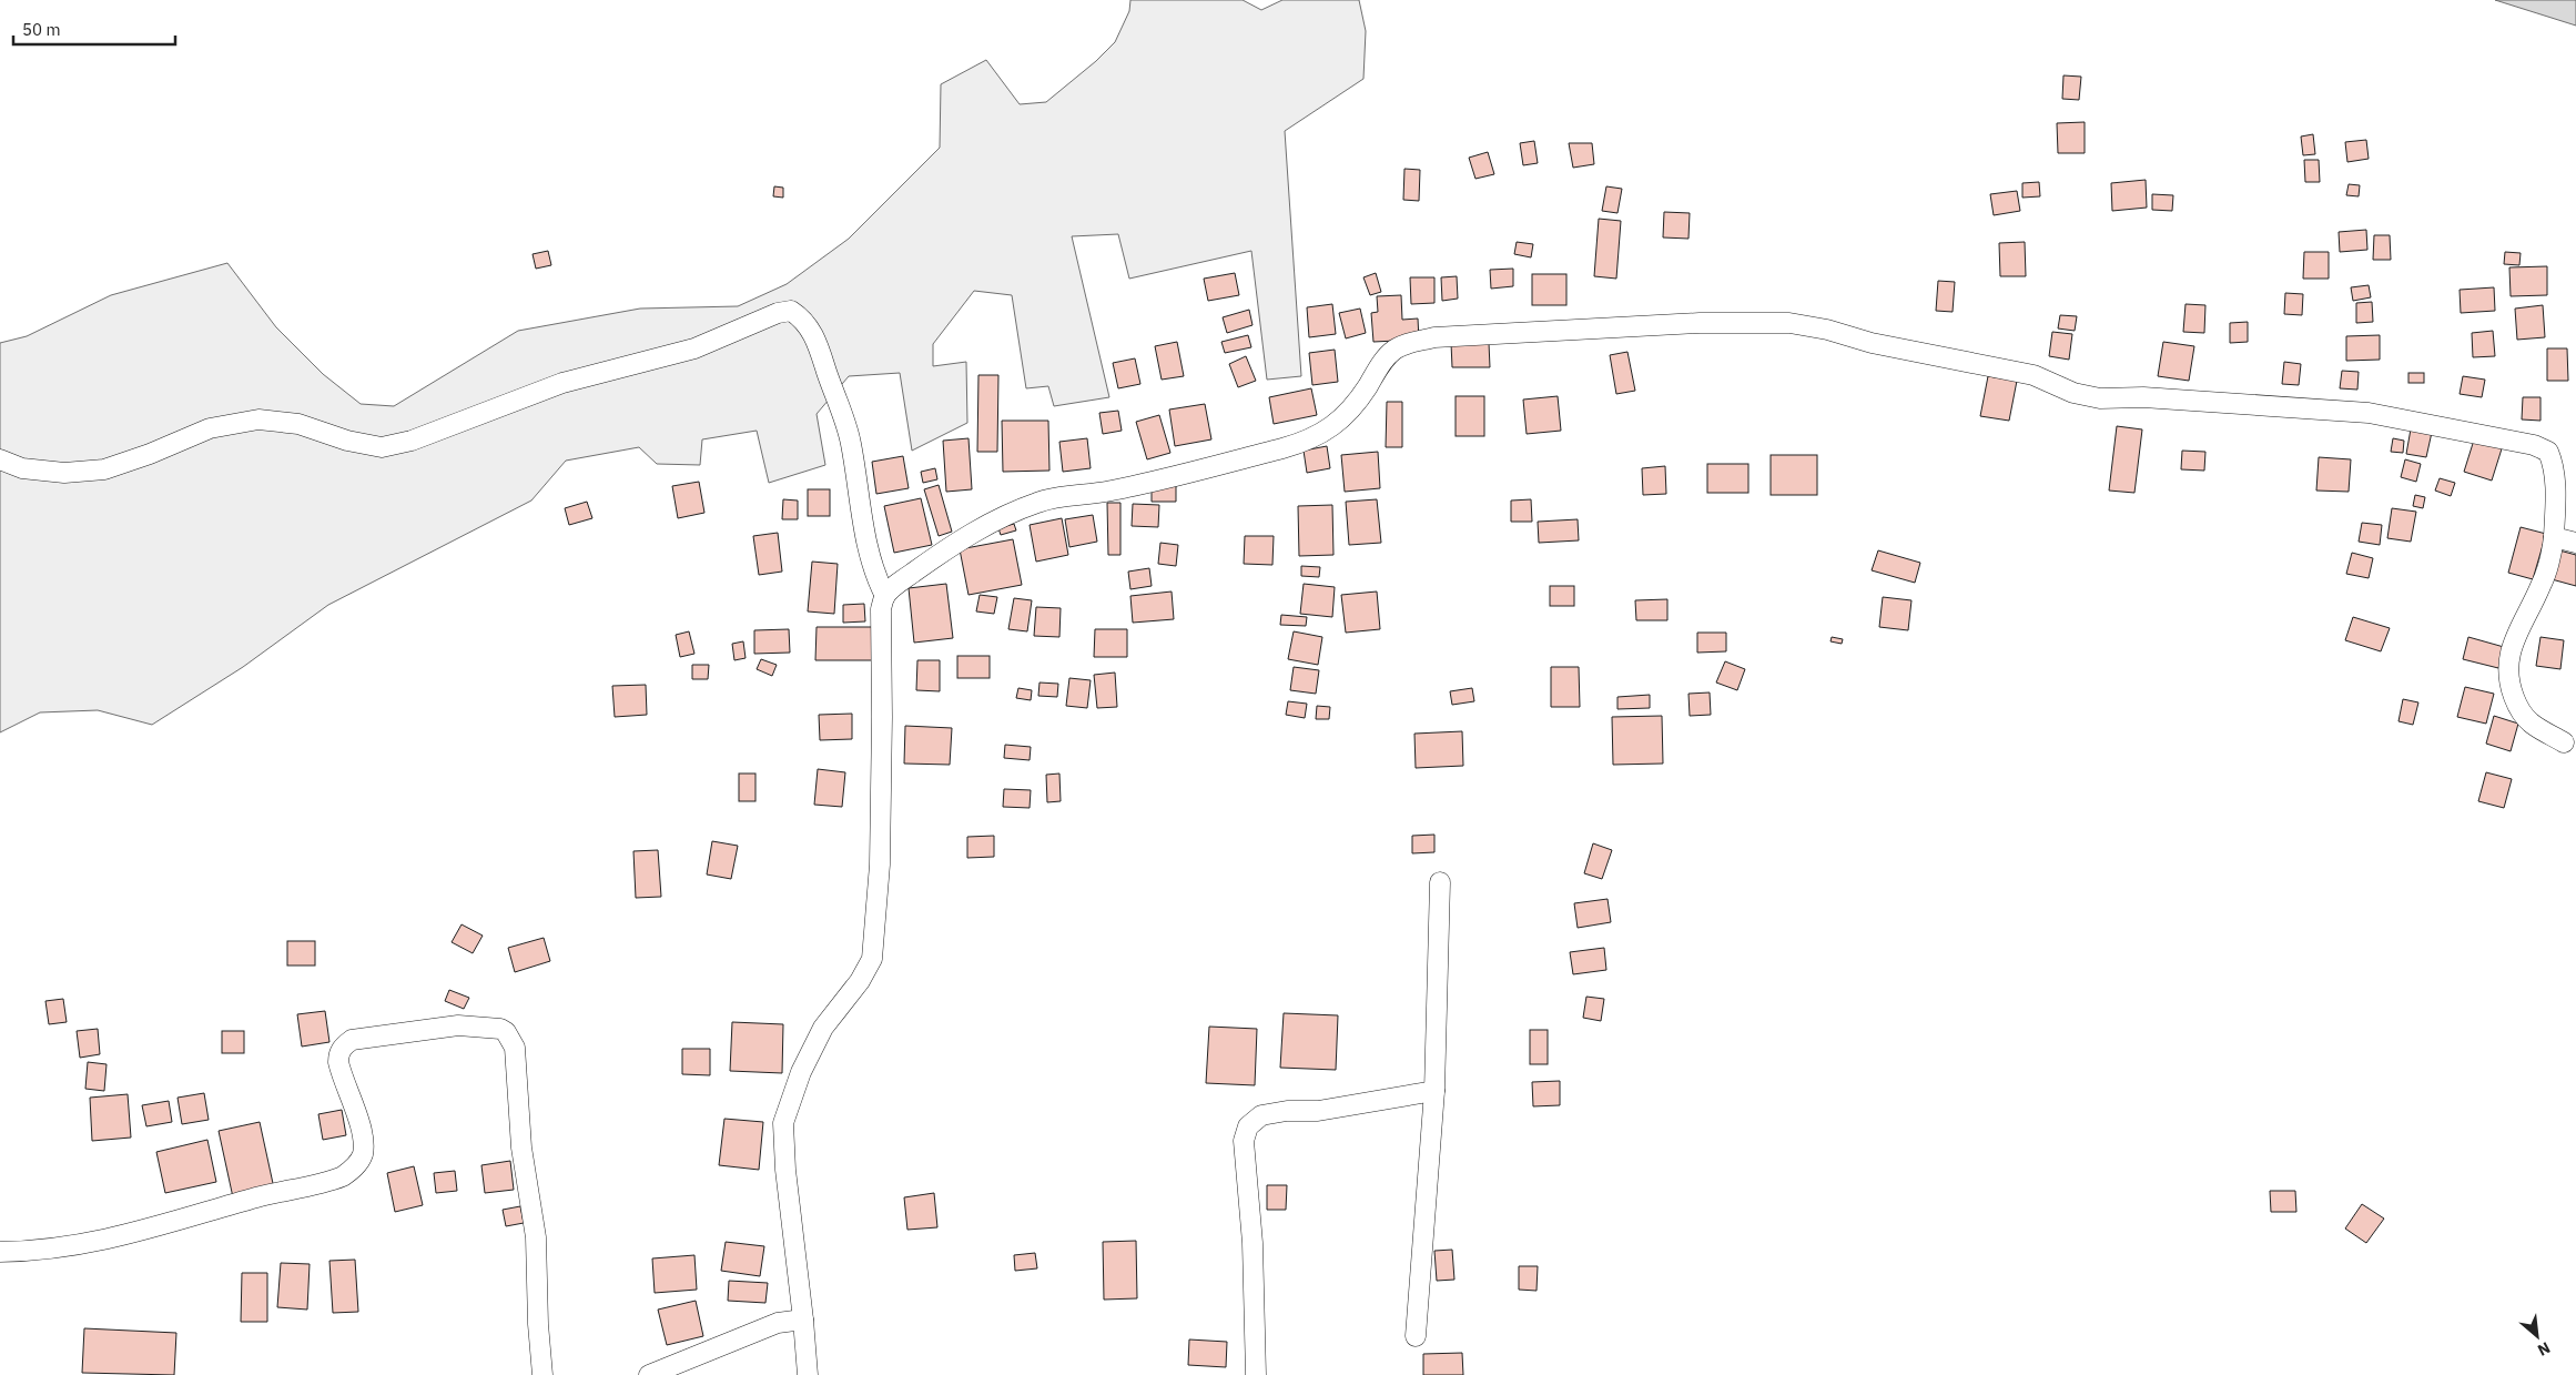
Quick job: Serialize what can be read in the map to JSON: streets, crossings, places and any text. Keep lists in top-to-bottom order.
{
  "scale_bar": "50 m",
  "north": "bottom right"
}
